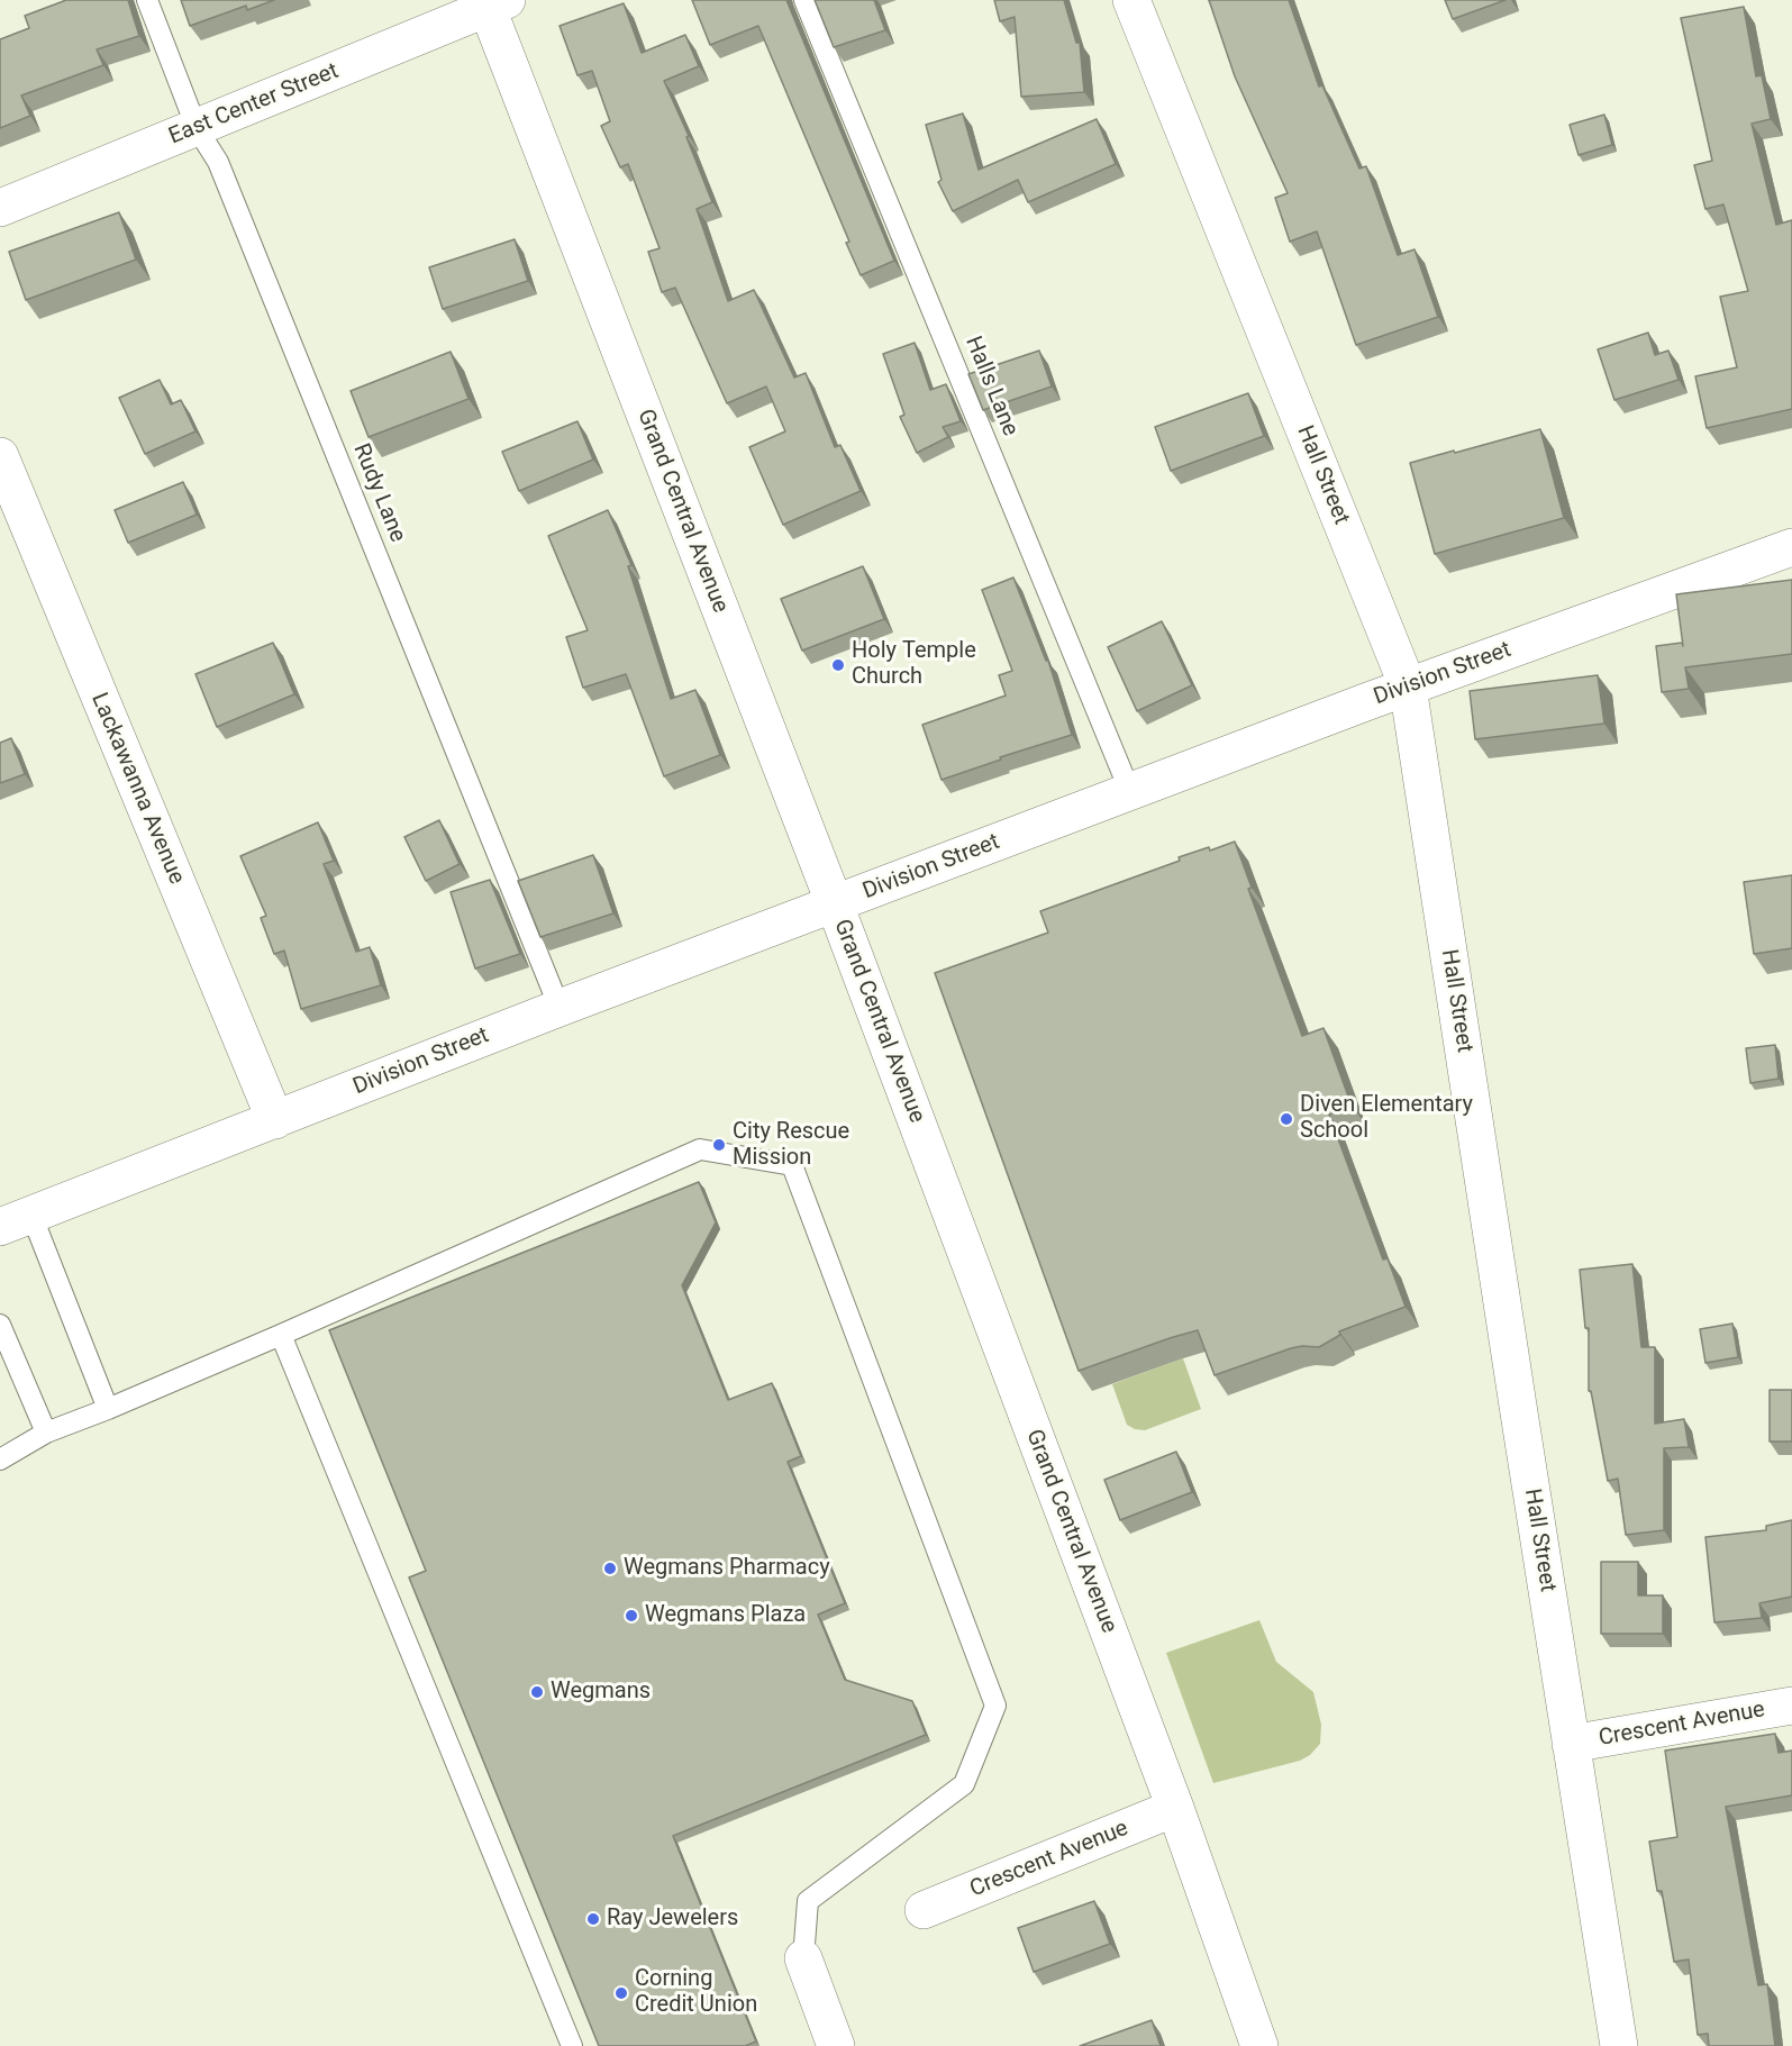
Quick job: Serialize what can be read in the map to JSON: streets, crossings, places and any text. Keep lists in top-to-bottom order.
{
  "streets": {
    "street": [
      "East Center Street",
      "Hall Street",
      "Grand Central Avenue",
      "Division Street",
      "Lackawanna Avenue",
      "Crescent Avenue"
    ],
    "lane": ["Halls Lane", "Rudy Lane"]
  },
  "crossings": [
    ["East Center Street", "Rudy Lane"],
    ["East Center Street", "Grand Central Avenue"],
    ["Halls Lane", "Division Street"],
    ["Hall Street", "Division Street"],
    ["Hall Street", "Crescent Avenue"],
    ["Rudy Lane", "Division Street"],
    ["Grand Central Avenue", "Division Street"],
    ["Grand Central Avenue", "Crescent Avenue"],
    ["Division Street", "Lackawanna Avenue"]
  ],
  "places": [
    "Holy Temple Church",
    "Diven Elementary School",
    "City Rescue Mission",
    "Wegmans Pharmacy",
    "Wegmans Plaza",
    "Wegmans",
    "Ray Jewelers",
    "Corning Credit Union"
  ]
}
